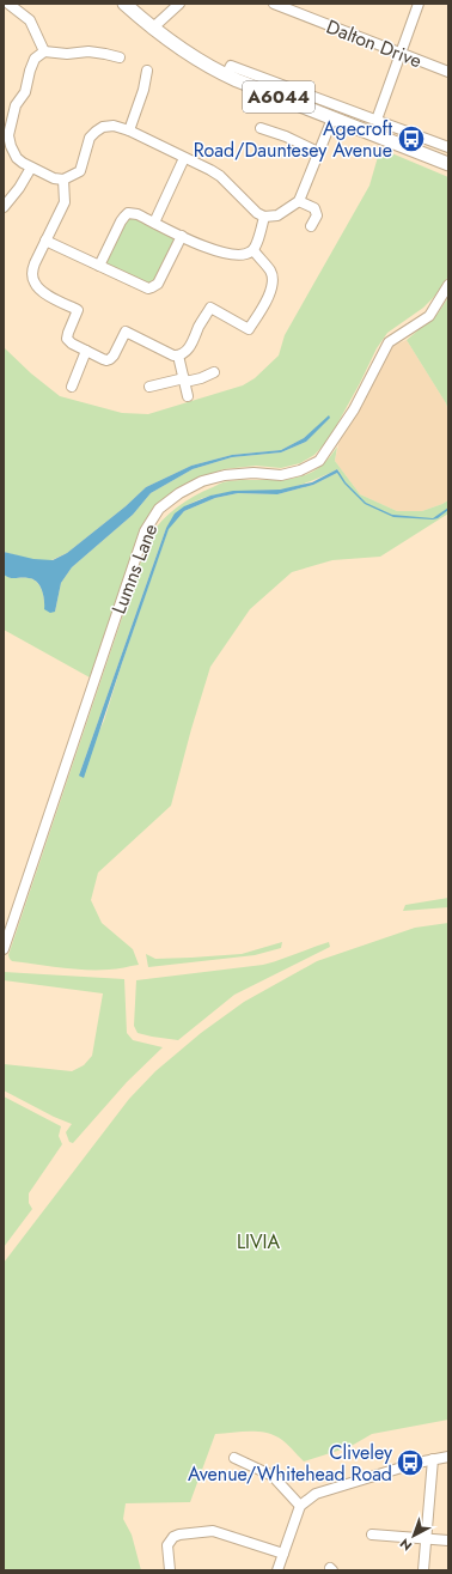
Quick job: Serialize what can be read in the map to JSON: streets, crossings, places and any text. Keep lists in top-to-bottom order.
{
  "streets": {
    "main road": ["A6044"],
    "street": ["Dalton Drive", "Lumns Lane"]
  },
  "parks": ["LIVIA"],
  "places": {
    "bus stop": ["Agecroft Road/Dauntesey Avenue", "Cliveley Avenue/Whitehead Road"]
  },
  "north": "bottom left"
}
